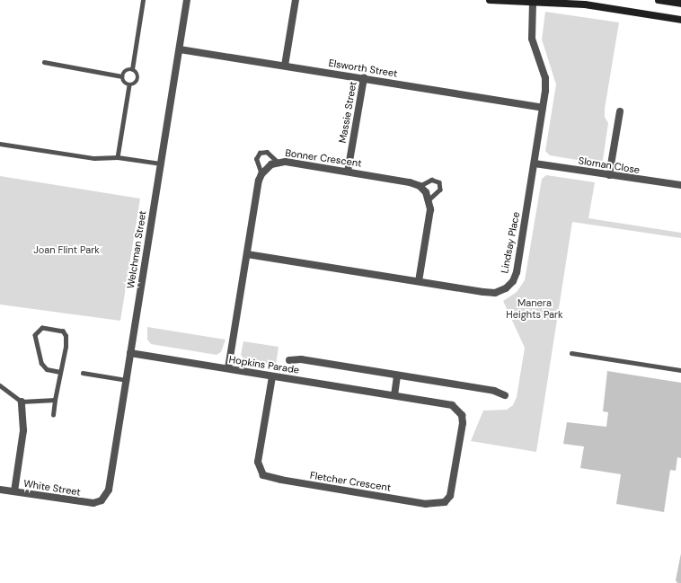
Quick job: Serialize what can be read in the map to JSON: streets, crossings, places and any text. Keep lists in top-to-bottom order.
{
  "streets": {
    "street": [
      "Elsworth Street",
      "Massie Street",
      "Bonner Crescent",
      "Sloman Close",
      "Lindsay Place",
      "Welchman Street",
      "Hopkins Parade",
      "Fletcher Crescent",
      "White Street"
    ]
  },
  "crossings": [
    ["Elsworth Street", "Massie Street"],
    ["Elsworth Street", "Lindsay Place"],
    ["Elsworth Street", "Welchman Street"],
    ["Massie Street", "Bonner Crescent"],
    ["Sloman Close", "Lindsay Place"],
    ["Welchman Street", "Hopkins Parade"],
    ["Welchman Street", "White Street"],
    ["Hopkins Parade", "Fletcher Crescent"]
  ],
  "parks": ["Joan Flint Park", "Manera Heights Park"]
}
